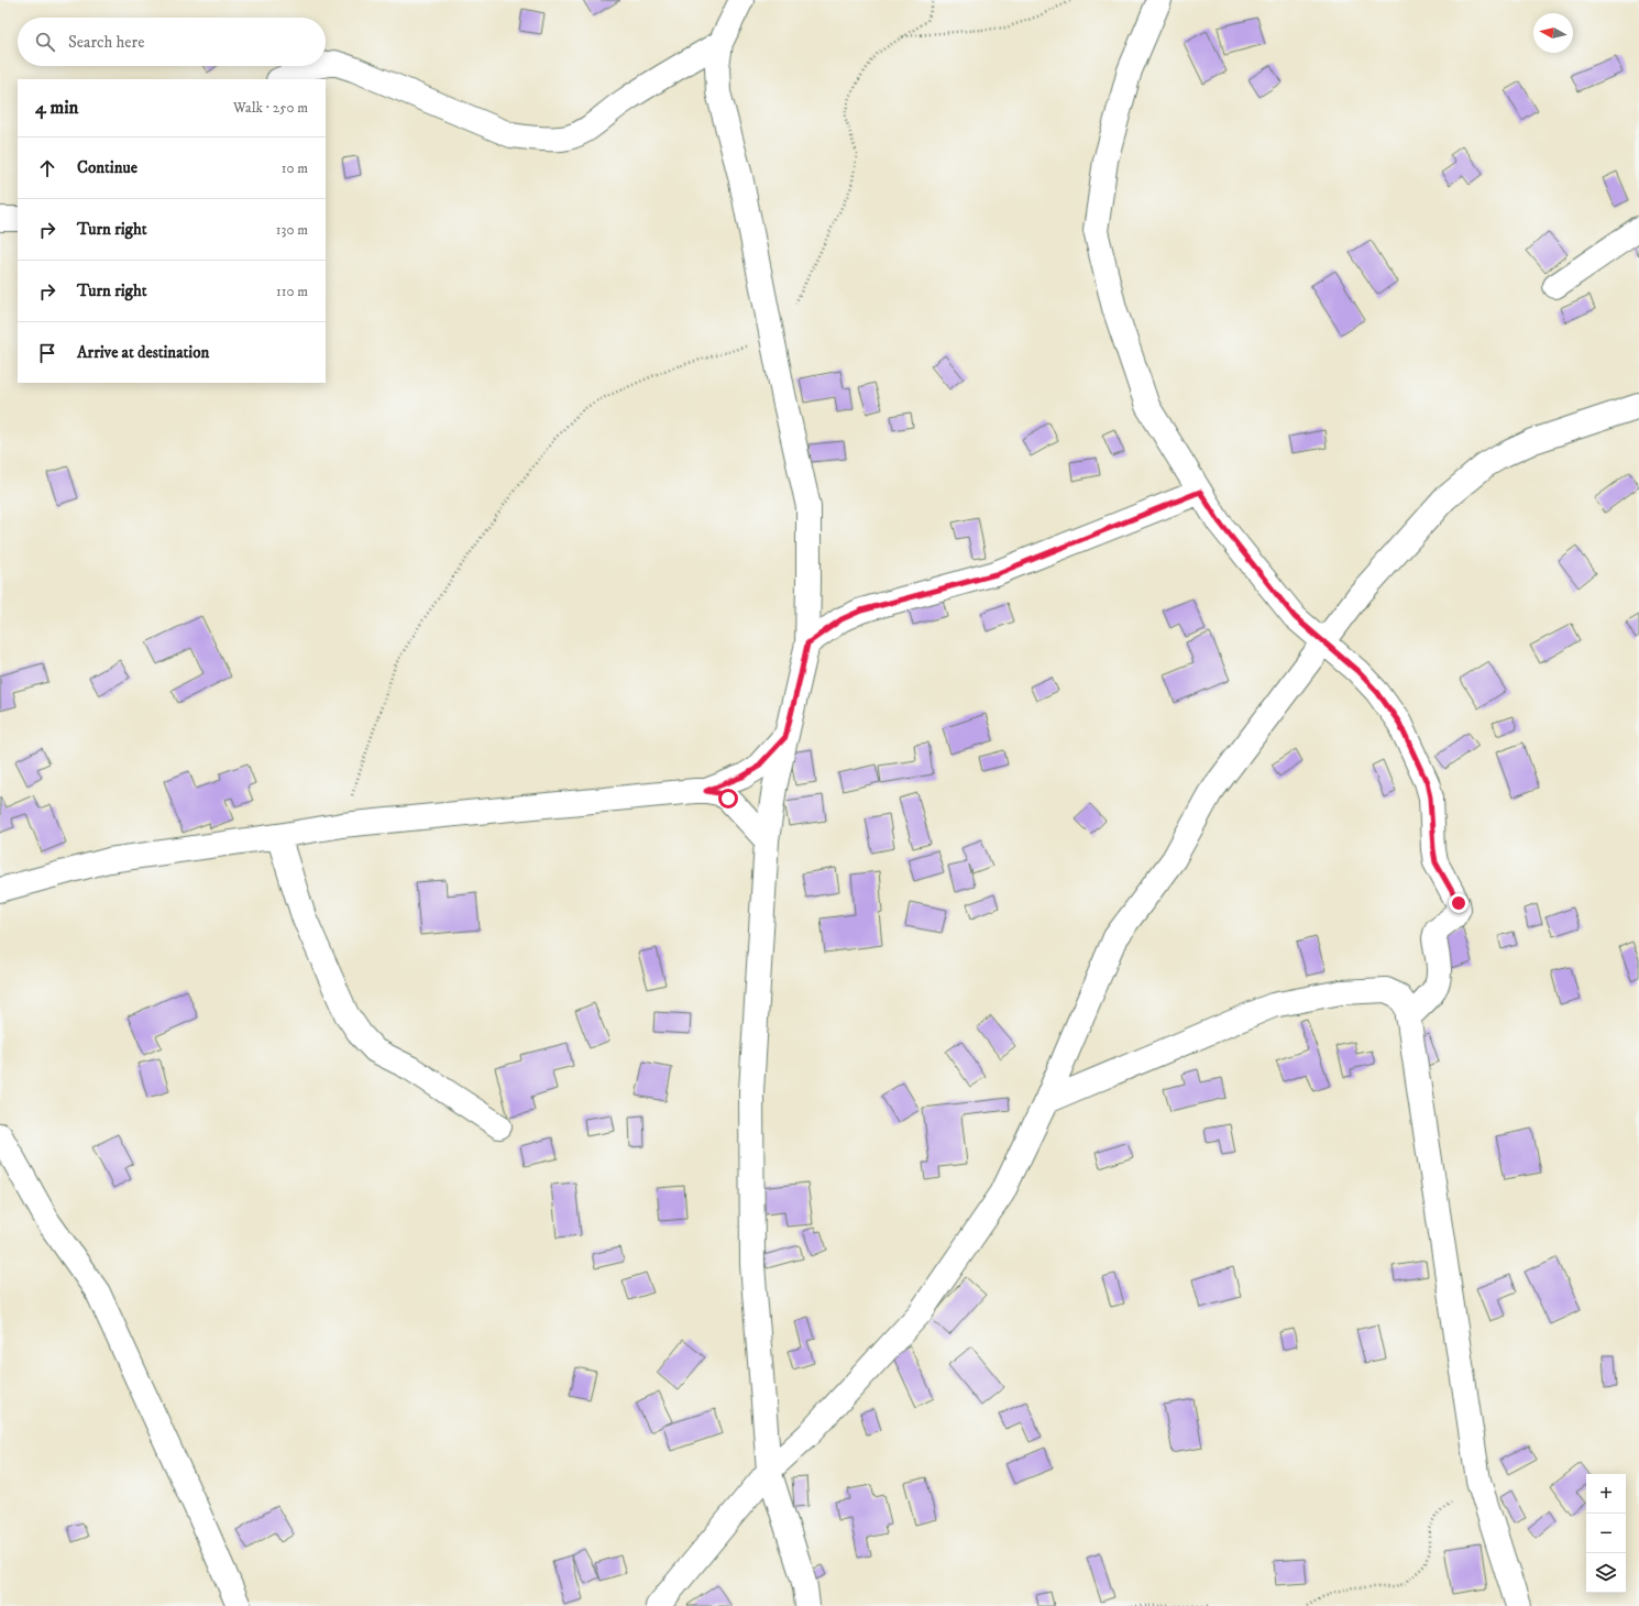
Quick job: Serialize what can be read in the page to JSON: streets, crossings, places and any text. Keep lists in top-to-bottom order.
{
  "north": "left",
  "page": {
    "search": "Search here",
    "heading": ["4 min", "Walk · 250 m"],
    "list": [
      ["Continue", "10 m"],
      ["Turn right", "130 m"],
      ["Turn right", "110 m"],
      "Arrive at destination"
    ],
    "map_buttons": ["+", "−"]
  }
}
